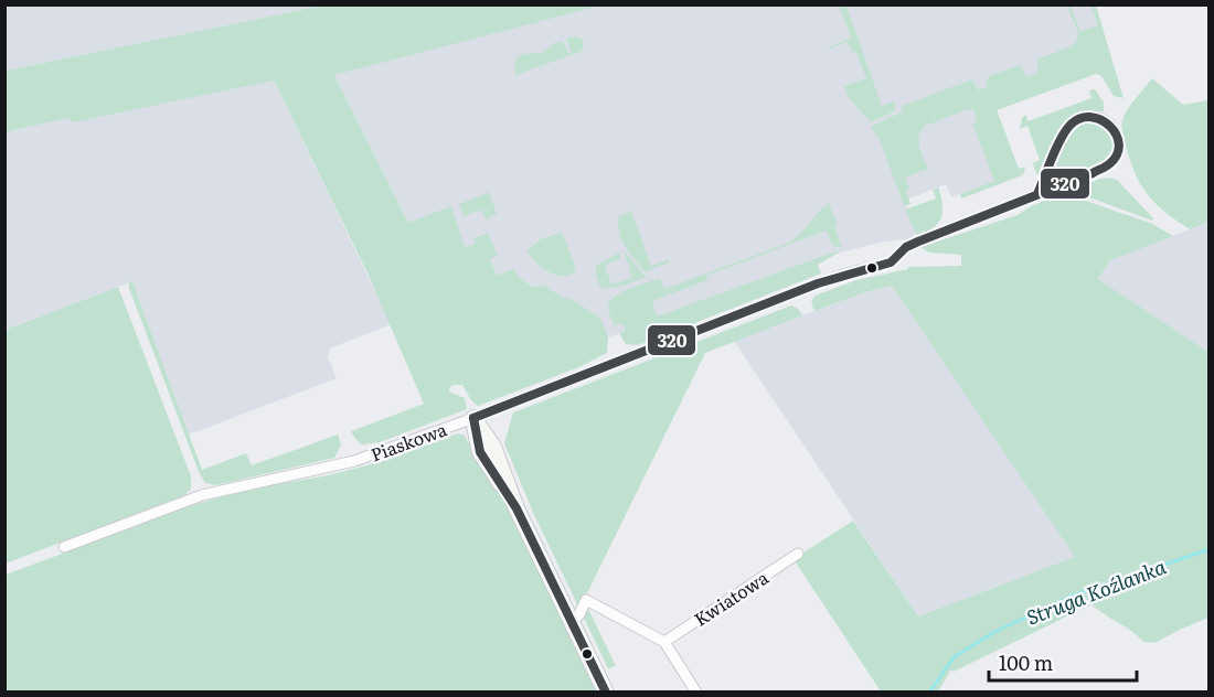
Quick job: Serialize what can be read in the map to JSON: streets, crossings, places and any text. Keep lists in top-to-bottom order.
{
  "streets": {
    "street": ["Piaskowa", "Kwiatowa"]
  },
  "water": ["Struga Koźlanka"],
  "lines": ["transit line 320"],
  "scale_bar": "100 m"
}
